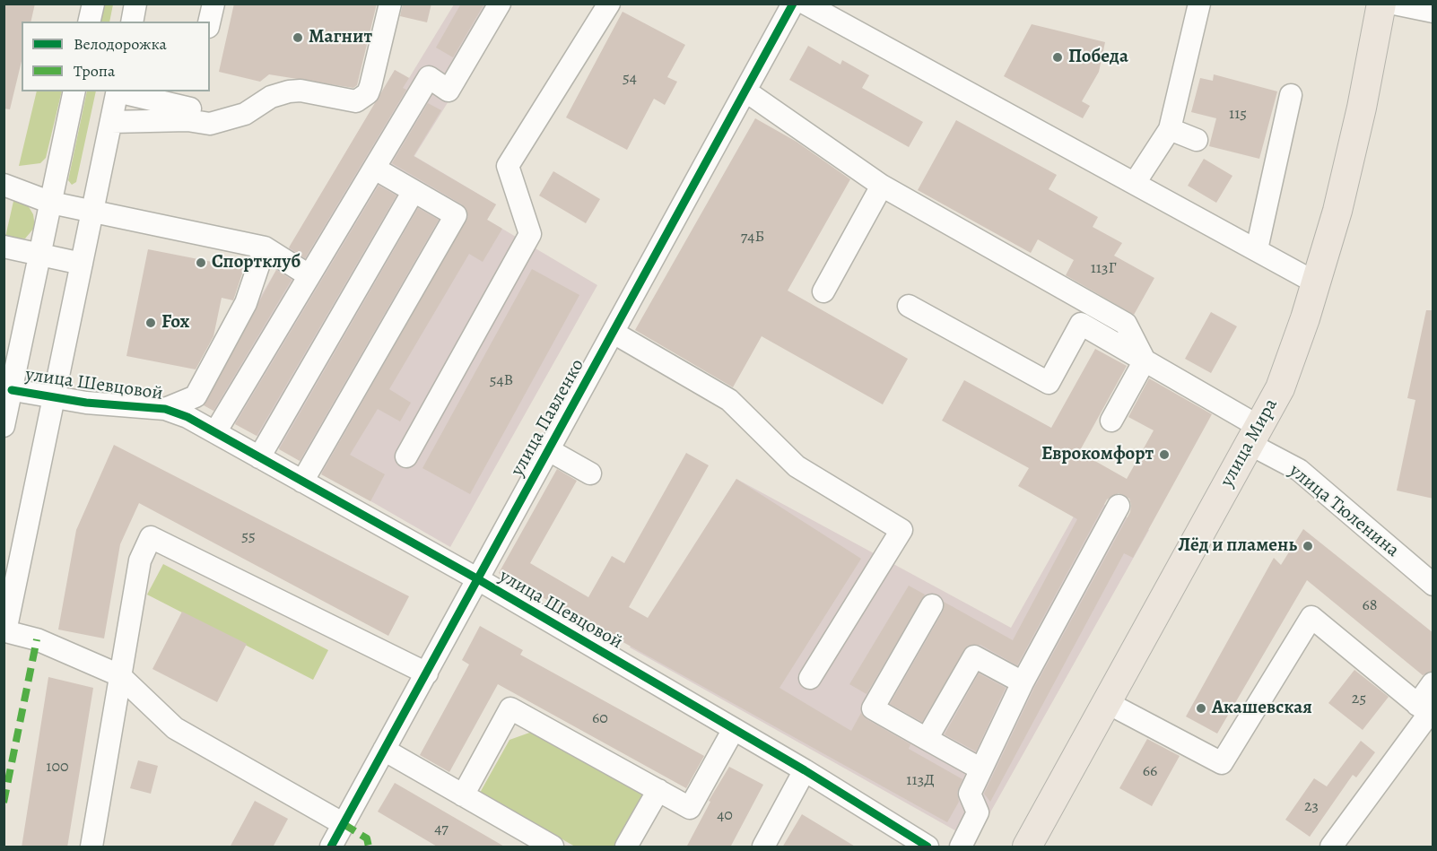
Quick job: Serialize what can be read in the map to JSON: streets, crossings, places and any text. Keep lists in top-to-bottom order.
{
  "streets": {
    "main road": ["улица Мира"],
    "street": ["улица Шевцовой", "улица Павленко", "улица Тюленина"]
  },
  "crossings": [
    ["улица Шевцовой", "улица Павленко"],
    ["улица Мира", "улица Тюленина"]
  ],
  "places": [
    "Магнит",
    "Победа",
    "Спортклуб",
    "Fox",
    "Еврокомфорт",
    "Лёд и пламень",
    "Акашевская"
  ],
  "house_numbers": [
    "54",
    "115",
    "74Б",
    "113Г",
    "54В",
    "55",
    "68",
    "25",
    "60",
    "100",
    "66",
    "113Д",
    "23",
    "40",
    "47"
  ],
  "legend": ["Велодорожка", "Тропа"]
}
